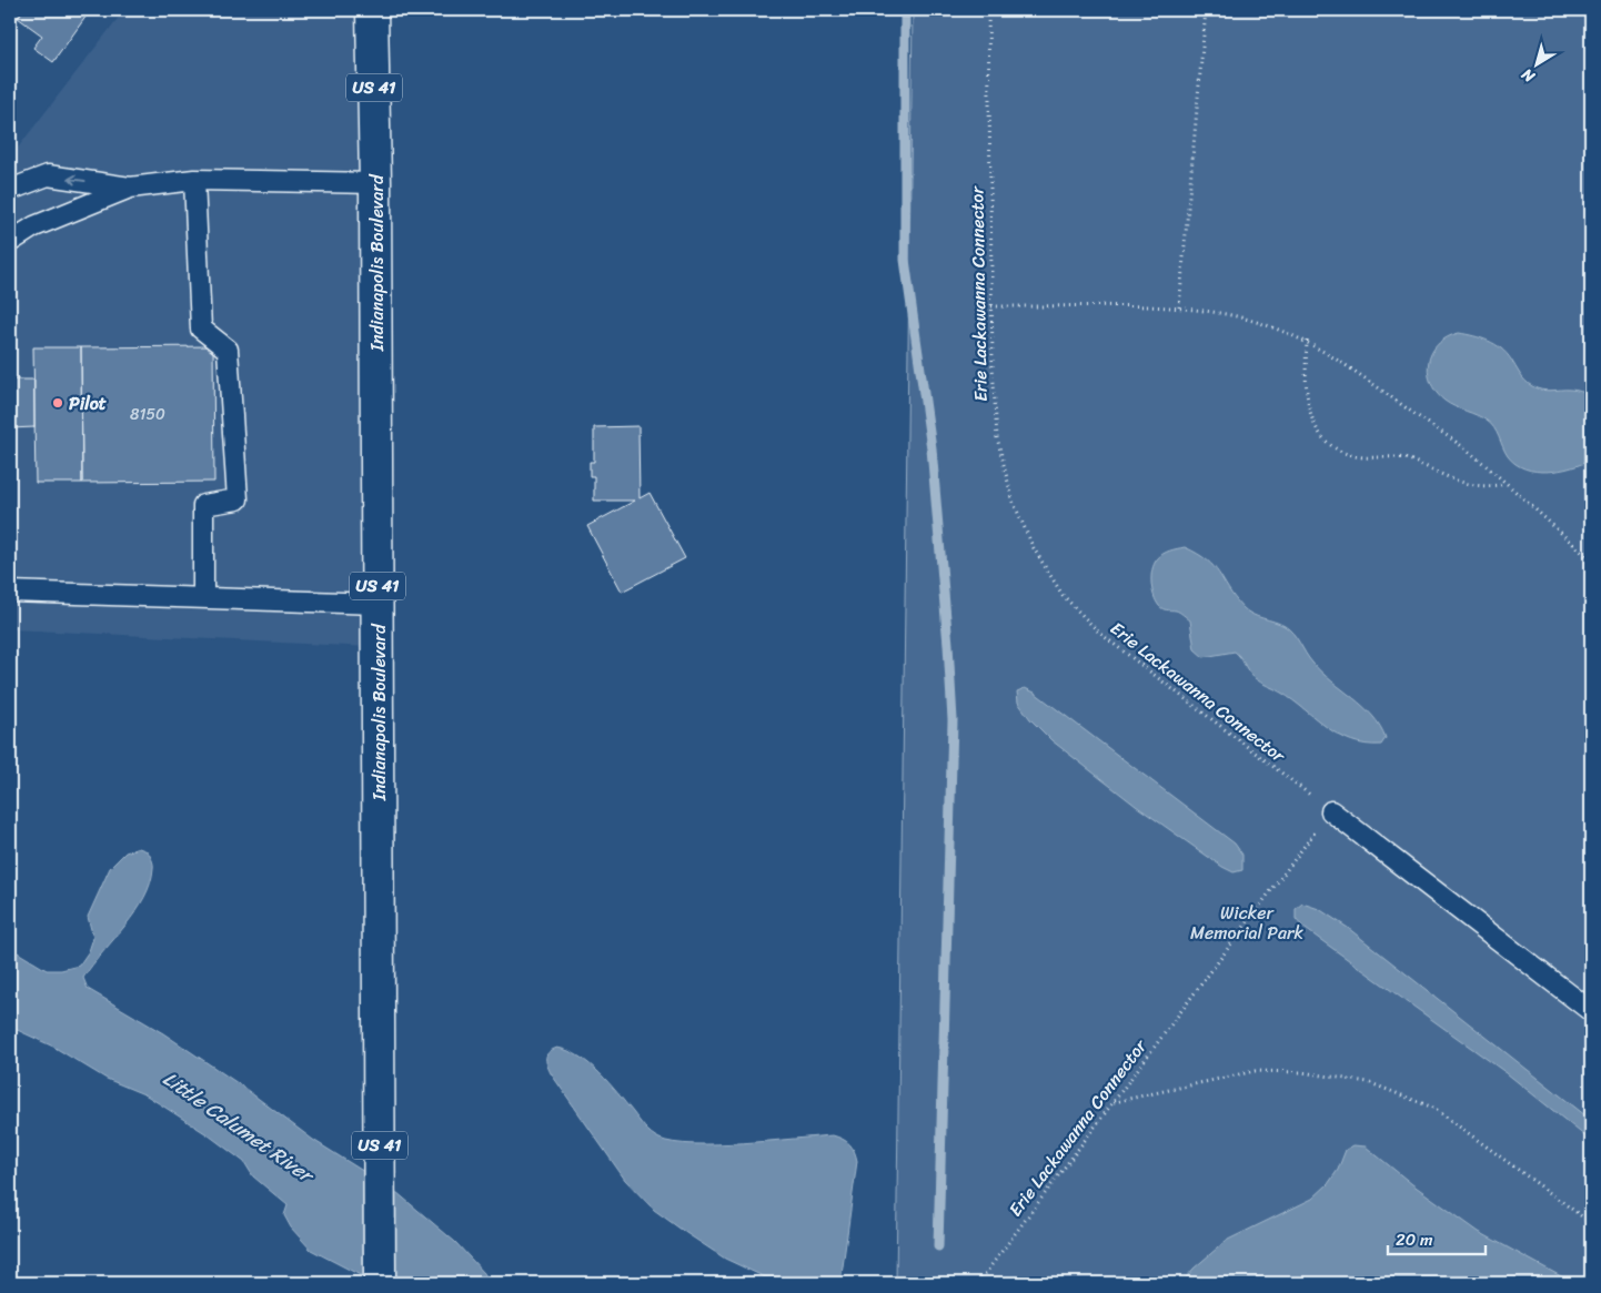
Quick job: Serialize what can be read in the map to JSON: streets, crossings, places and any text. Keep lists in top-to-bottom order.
{
  "streets": {
    "highway": ["US 41", "Indianapolis Boulevard"],
    "path": ["Erie Lackawanna Connector"]
  },
  "water": ["Little Calumet River"],
  "parks": ["Wicker Memorial Park"],
  "places": ["Pilot"],
  "house_numbers": ["8150"],
  "scale_bar": "20 m",
  "north": "bottom left"
}
